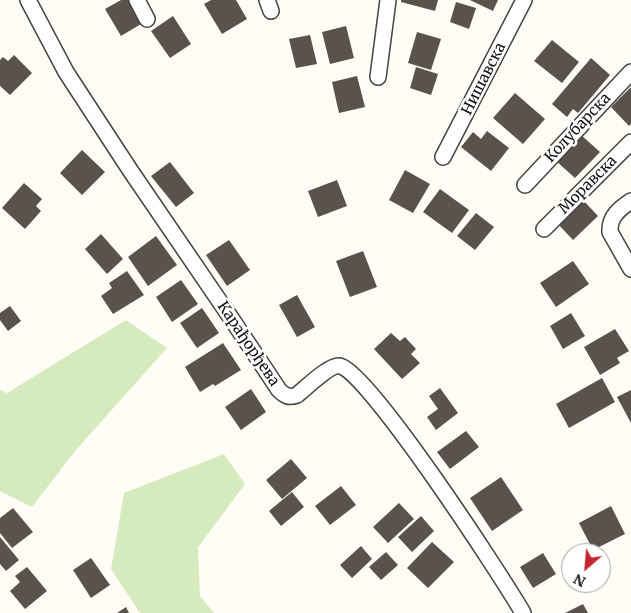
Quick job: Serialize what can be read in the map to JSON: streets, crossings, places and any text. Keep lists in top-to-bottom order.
{
  "streets": {
    "street": [
      "Нишавска",
      "Колубарска",
      "Моравска",
      "Карађорђева"
    ]
  },
  "north": "bottom left"
}
